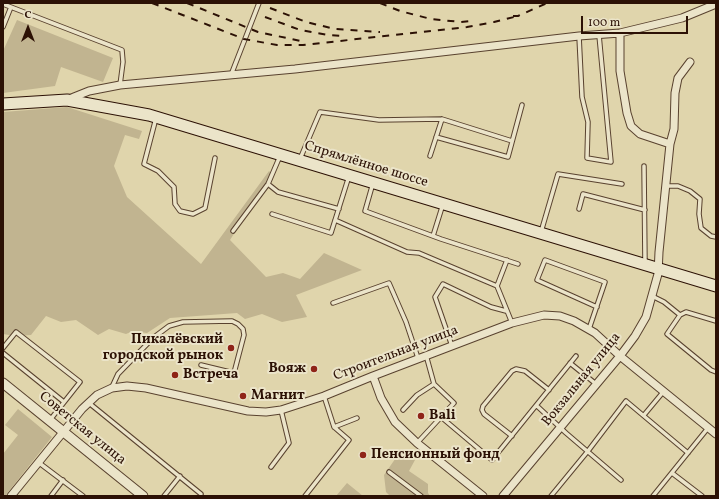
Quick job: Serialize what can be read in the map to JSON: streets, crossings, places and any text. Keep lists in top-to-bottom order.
{
  "streets": {
    "main road": ["Спрямлённое шоссе"],
    "street": ["Строительная улица", "Вокзальная улица", "Советская улица"]
  },
  "crossings": [
    ["Спрямлённое шоссе", "Вокзальная улица"],
    ["Строительная улица", "Вокзальная улица"],
    ["Строительная улица", "Советская улица"]
  ],
  "places": [
    "Пикалёвский городской рынок",
    "Вояж",
    "Встреча",
    "Магнит",
    "Bali",
    "Пенсионный фонд"
  ],
  "scale_bar": "100 m",
  "north": "top"
}
